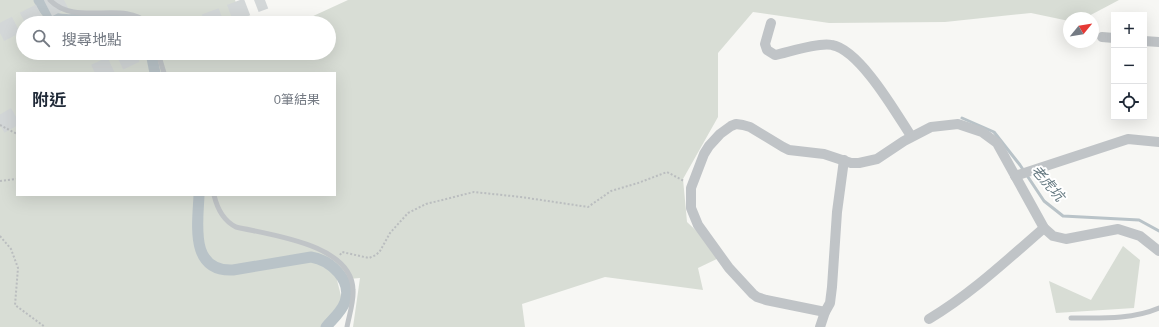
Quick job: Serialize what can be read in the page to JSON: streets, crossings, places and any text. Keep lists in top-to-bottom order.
{
  "water": ["老虎坑"],
  "north": "top right",
  "page": {
    "map_buttons": ["+", "−"],
    "search": "搜尋地點",
    "heading": ["附近", "0筆結果"]
  }
}
